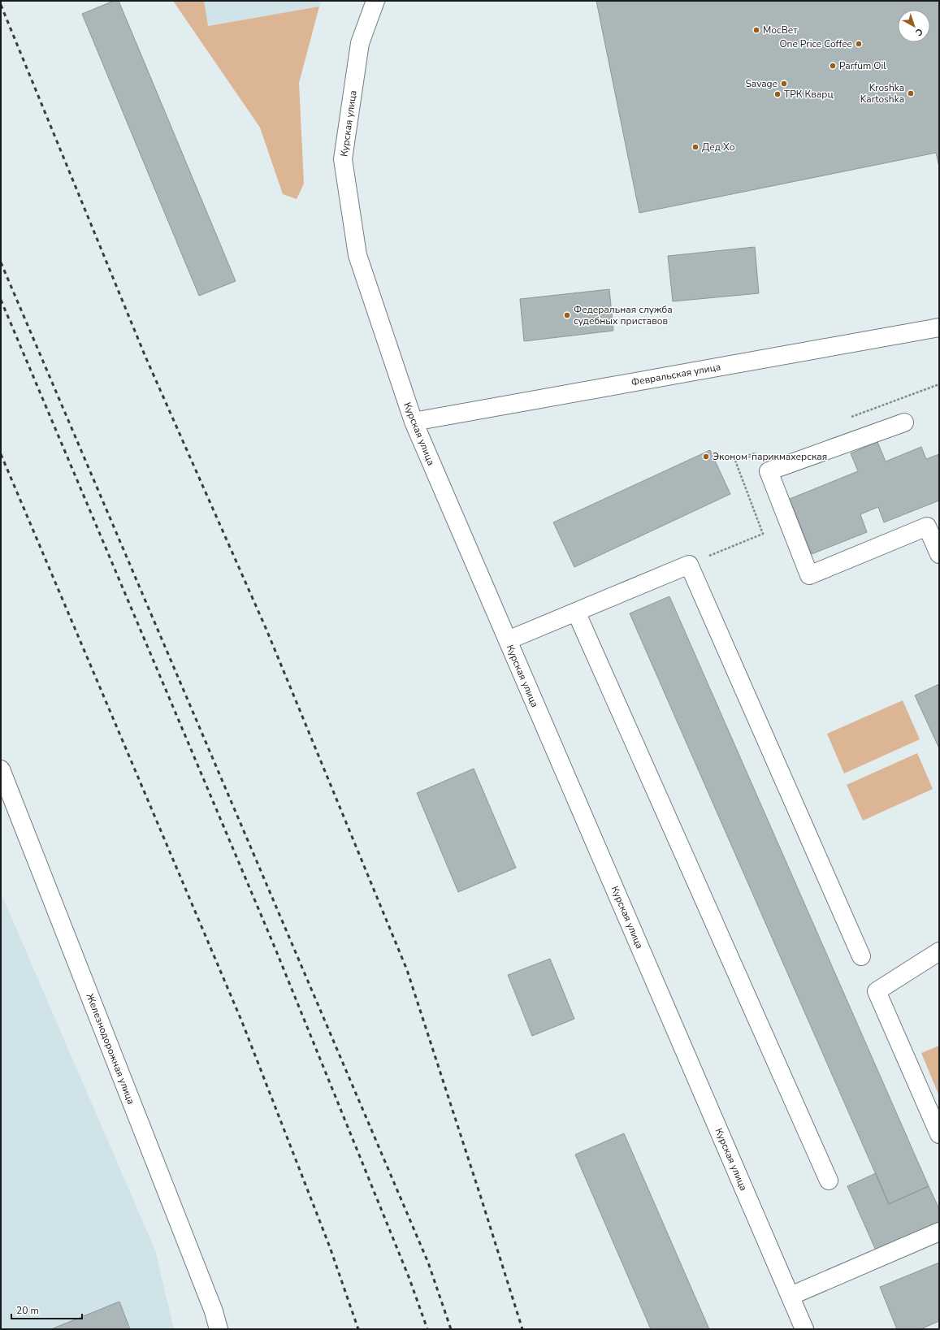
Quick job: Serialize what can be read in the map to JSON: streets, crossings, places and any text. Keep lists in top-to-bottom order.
{
  "streets": {
    "street": ["Курская улица", "Февральская улица", "Железнодорожная улица"]
  },
  "crossings": [
    ["Курская улица", "Февральская улица"]
  ],
  "places": [
    "МосВет",
    "One Price Coffee",
    "Parfum Oil",
    "Savage",
    "Kroshka Kartoshka",
    "ТРК Кварц",
    "Дед Хо",
    "Федеральная служба судебных приставов",
    "Эконом-парикмахерская"
  ],
  "scale_bar": "20 m",
  "north": "bottom right"
}
